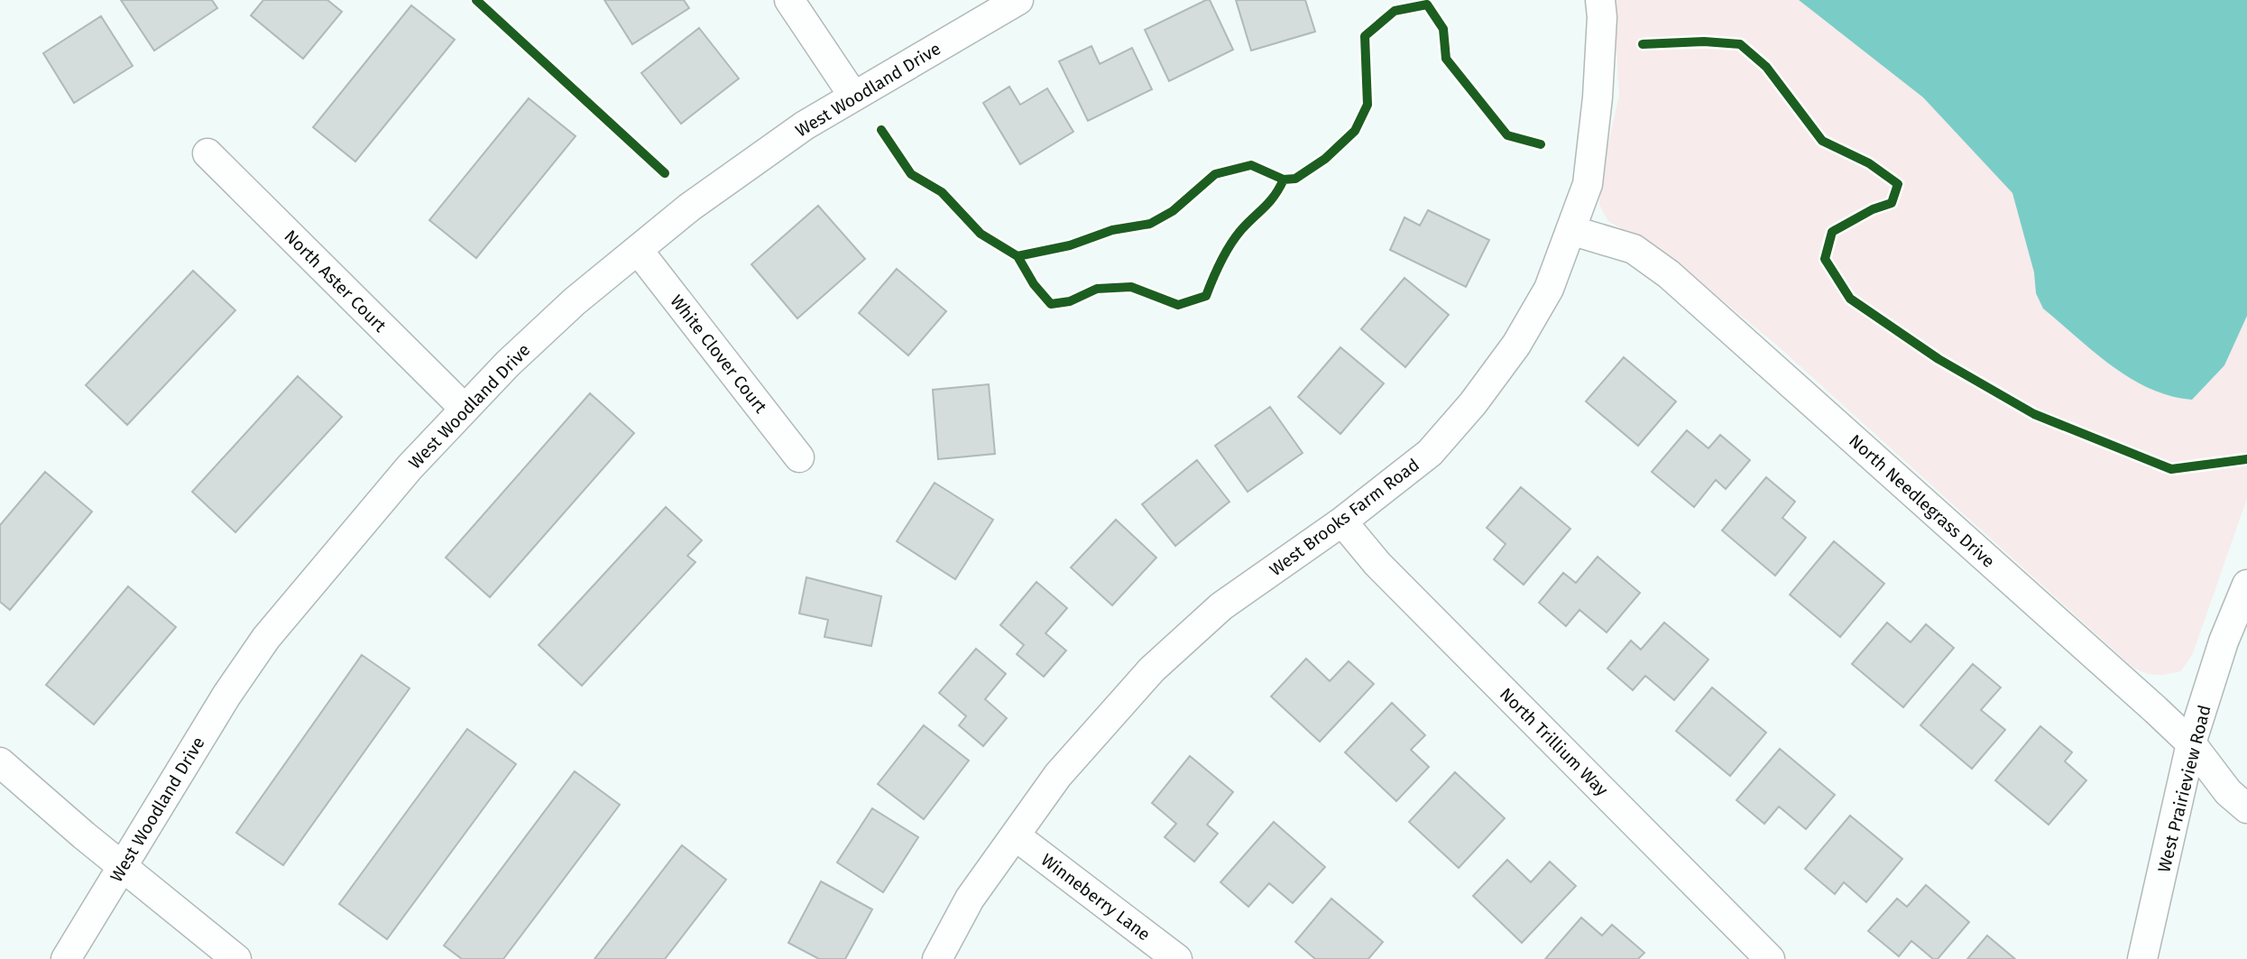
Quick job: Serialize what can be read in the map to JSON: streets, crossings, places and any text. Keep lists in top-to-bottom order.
{
  "streets": {
    "street": [
      "West Woodland Drive",
      "North Aster Court",
      "White Clover Court",
      "North Needlegrass Drive",
      "West Brooks Farm Road",
      "North Trillium Way",
      "West Prairieview Road",
      "Winneberry Lane"
    ]
  },
  "crossings": [
    ["West Woodland Drive", "North Aster Court"],
    ["West Woodland Drive", "White Clover Court"],
    ["North Needlegrass Drive", "West Brooks Farm Road"],
    ["North Needlegrass Drive", "West Prairieview Road"],
    ["West Brooks Farm Road", "North Trillium Way"],
    ["West Brooks Farm Road", "Winneberry Lane"]
  ]
}
